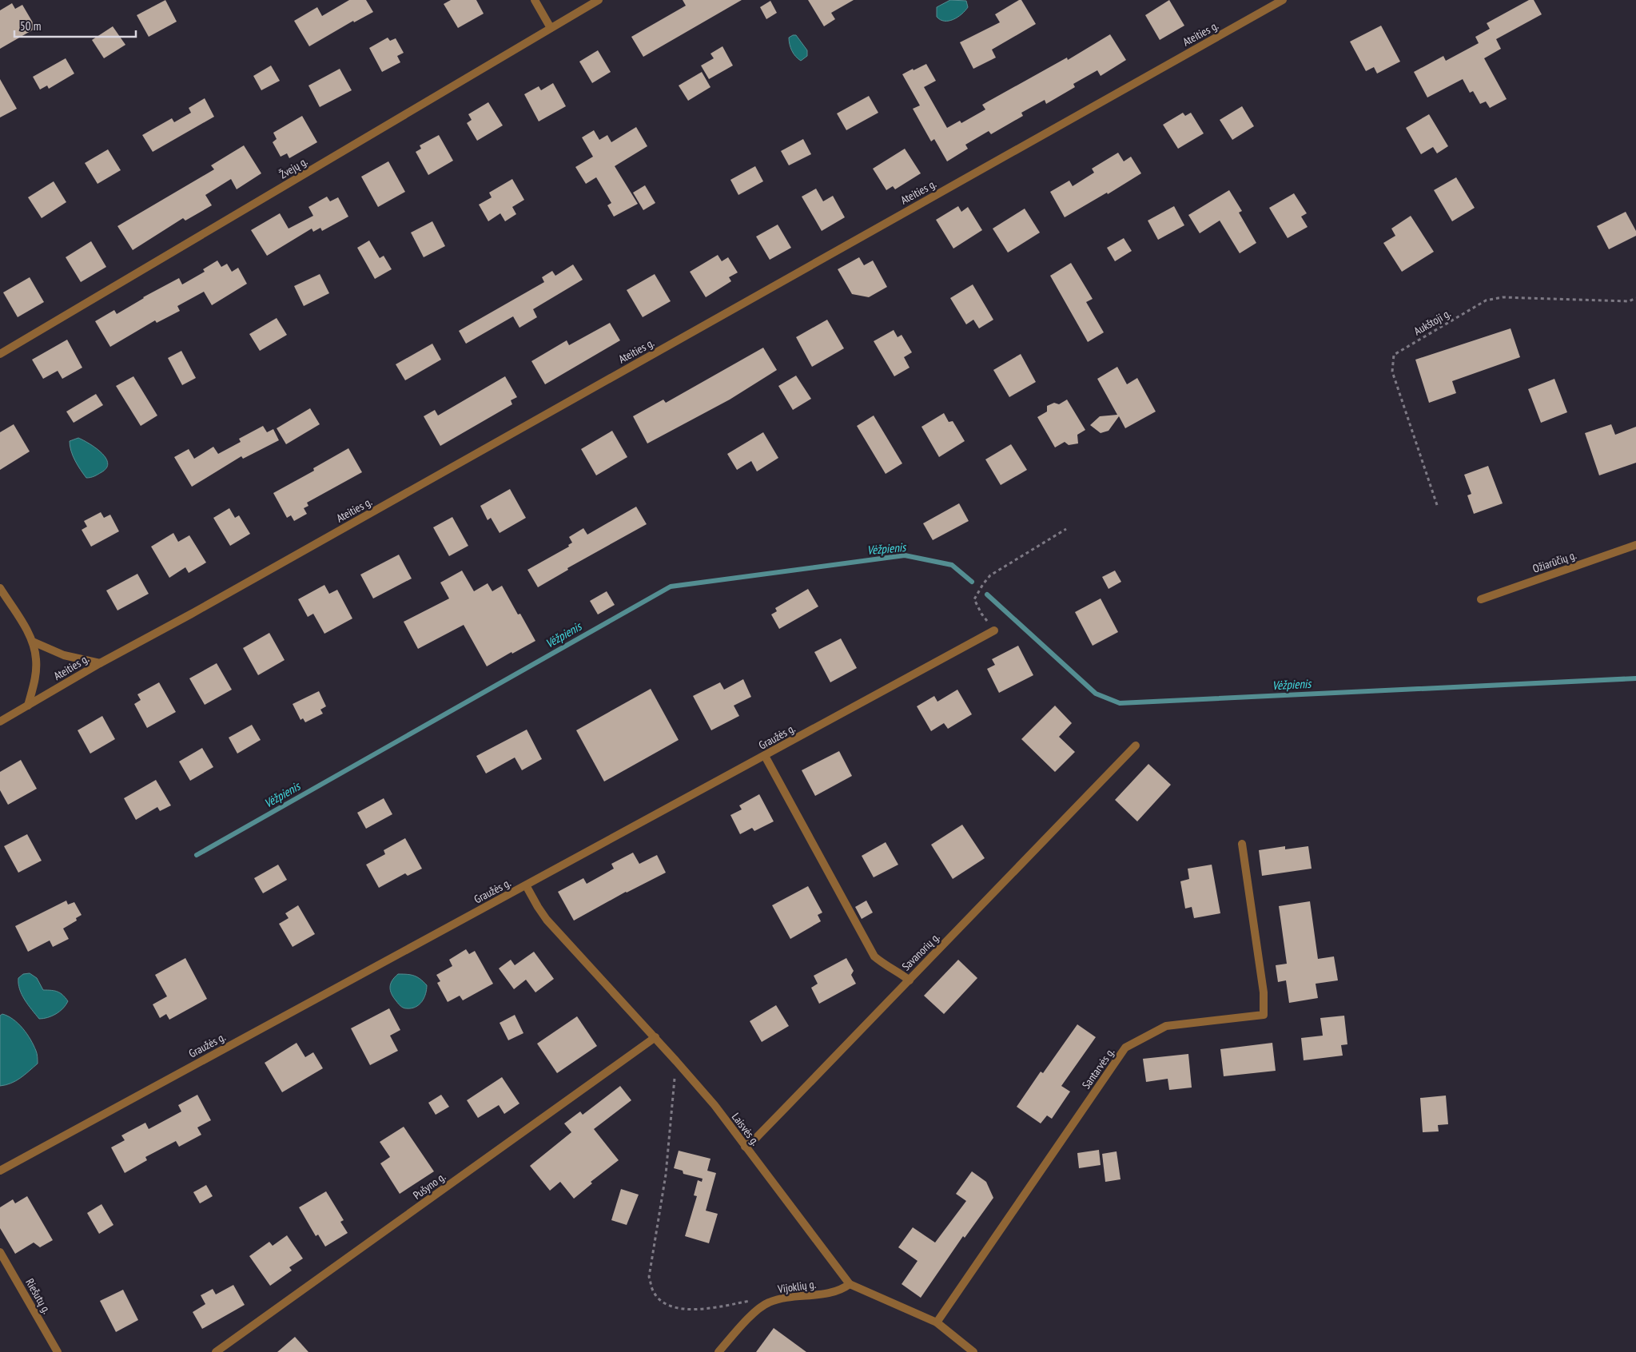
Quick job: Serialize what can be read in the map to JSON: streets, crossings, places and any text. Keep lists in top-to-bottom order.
{
  "streets": {
    "street": [
      "Ateities g.",
      "Žvejų g.",
      "Ožiarūčių g.",
      "Graužės g.",
      "Savanorių g.",
      "Santarvės g.",
      "Laisvės g.",
      "Pušyno g.",
      "Vijoklių g.",
      "Riešutų g."
    ],
    "path": ["Aukštoji g."]
  },
  "crossings": [
    ["Graužės g.", "Savanorių g."],
    ["Graužės g.", "Laisvės g."],
    ["Santarvės g.", "Laisvės g."],
    ["Laisvės g.", "Pušyno g."],
    ["Laisvės g.", "Vijoklių g."]
  ],
  "water": ["Vėžpienis"],
  "scale_bar": "50 m"
}
